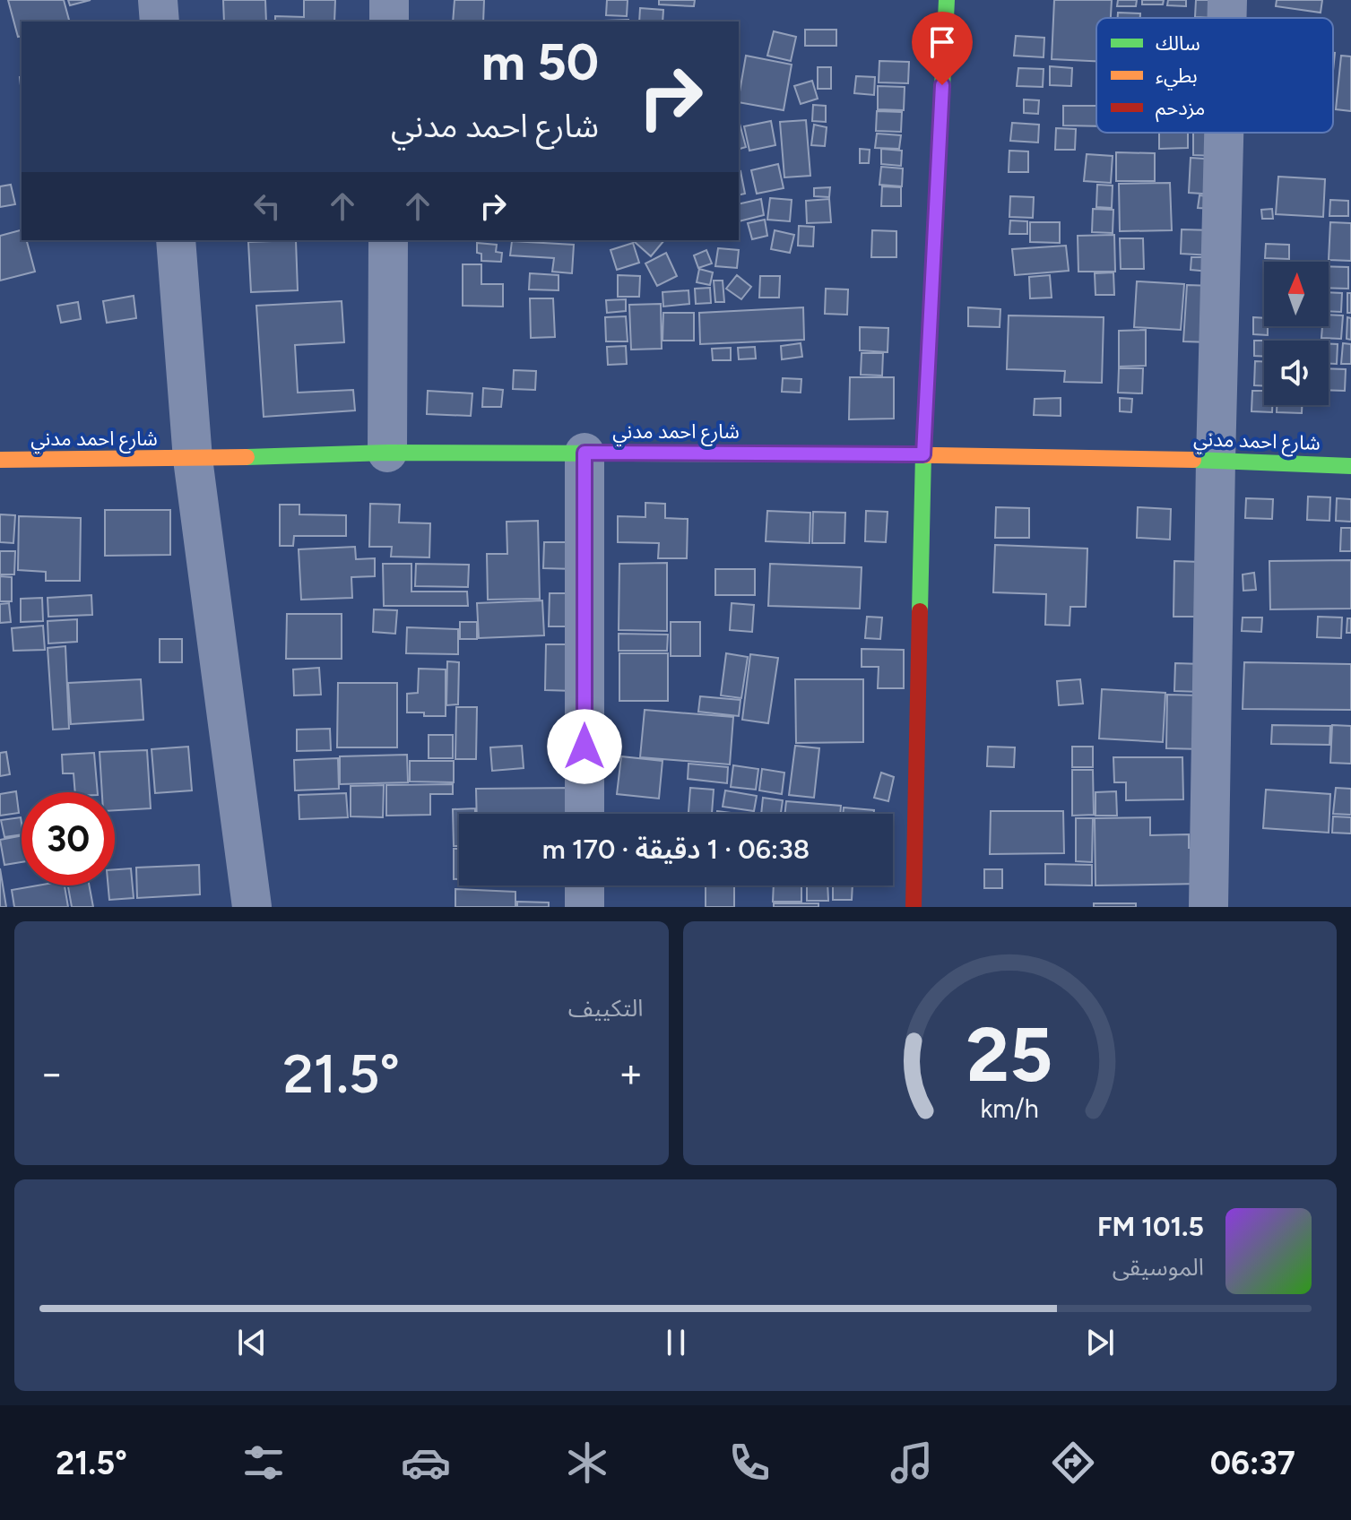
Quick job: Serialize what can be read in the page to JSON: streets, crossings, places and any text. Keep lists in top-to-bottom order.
{
  "streets": {
    "street": ["شارع احمد مدني"]
  },
  "legend": ["سالك", "بطيء", "مزدحم"],
  "north": "top",
  "page": {
    "turn": ["50 m", "شارع احمد مدني"],
    "limit": "30",
    "trip": "06:38 · 1 دقيقة · 170 m",
    "tile": "التكييف",
    "heat": ["−", "21.5°", "+"],
    "song": ["101.5 FM", "الموسيقى"],
    "tabs": ["06:37", "21.5°"],
    "gauge": ["25", "km/h"]
  }
}
